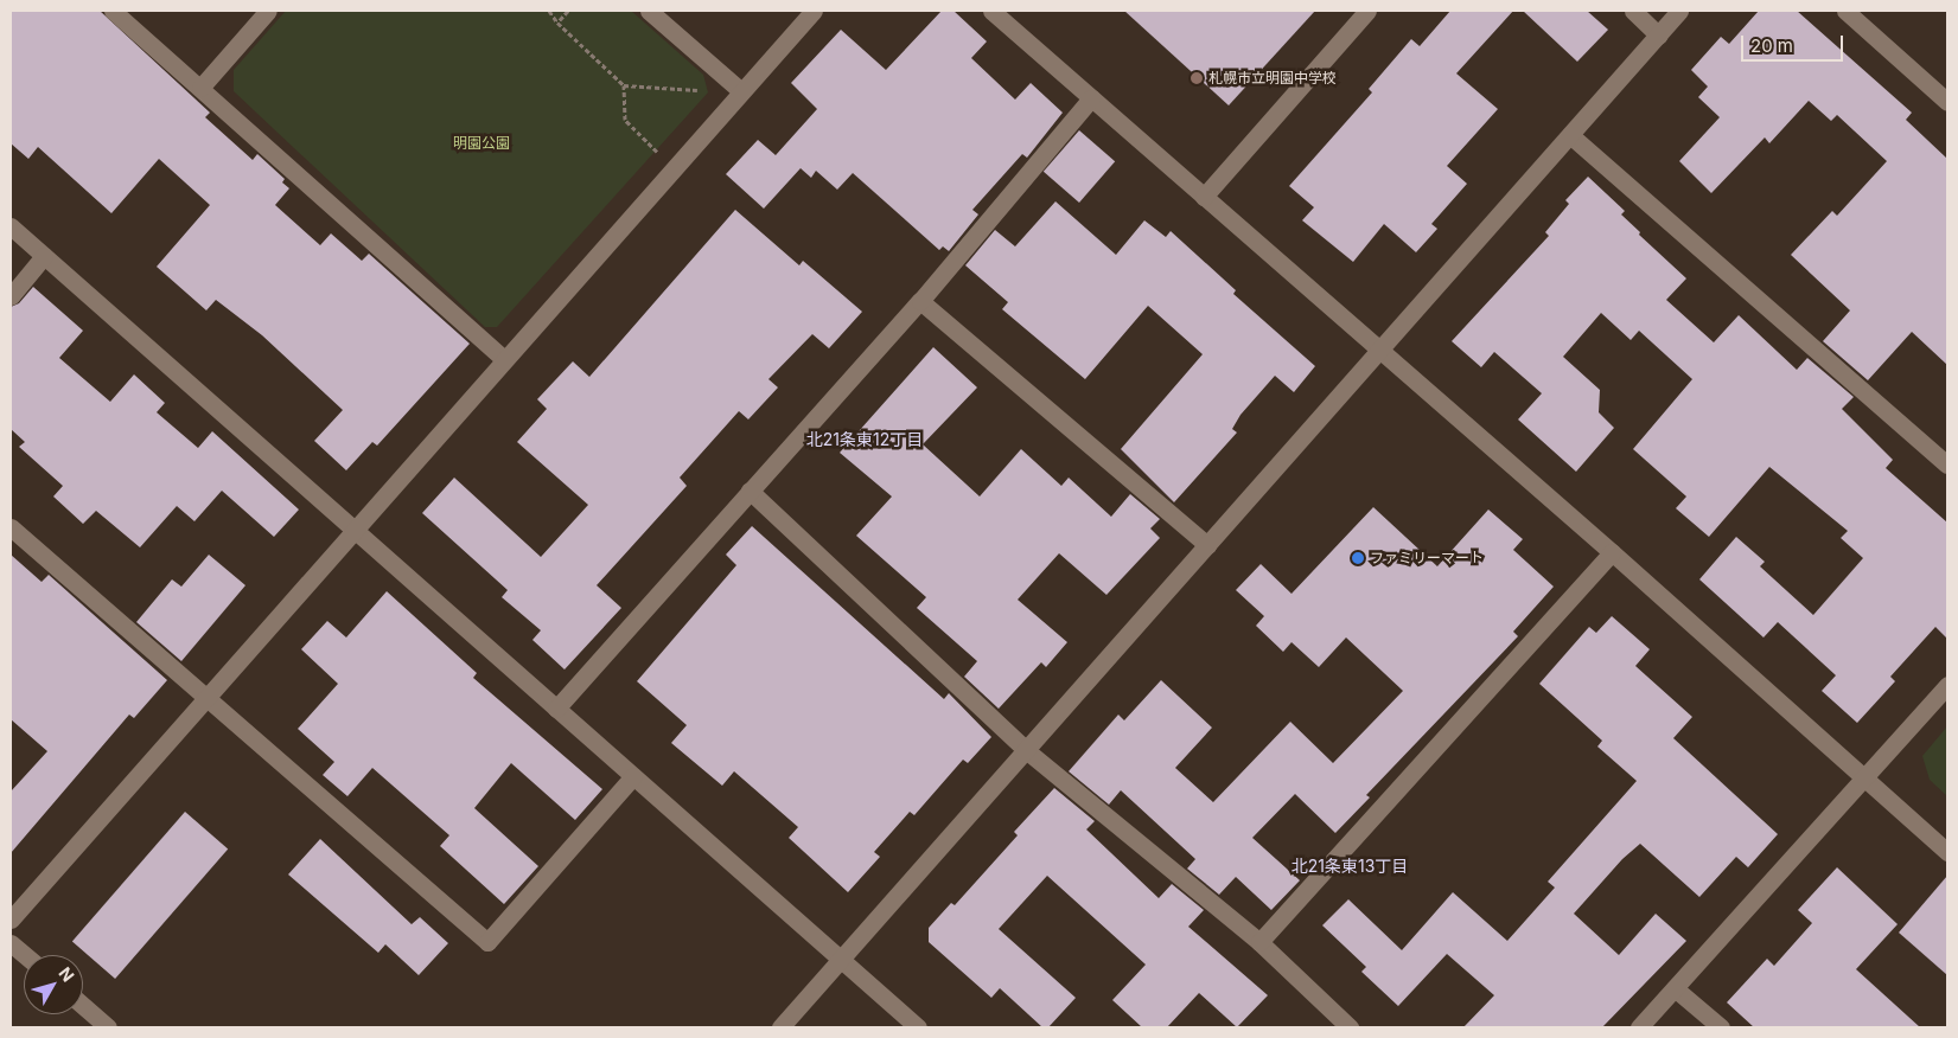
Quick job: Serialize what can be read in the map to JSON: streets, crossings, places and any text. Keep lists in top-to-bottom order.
{
  "districts": ["北21条東12丁目", "北21条東13丁目"],
  "parks": ["明園公園"],
  "places": ["札幌市立明園中学校", "ファミリーマート"],
  "scale_bar": "20 m",
  "north": "top right"
}
